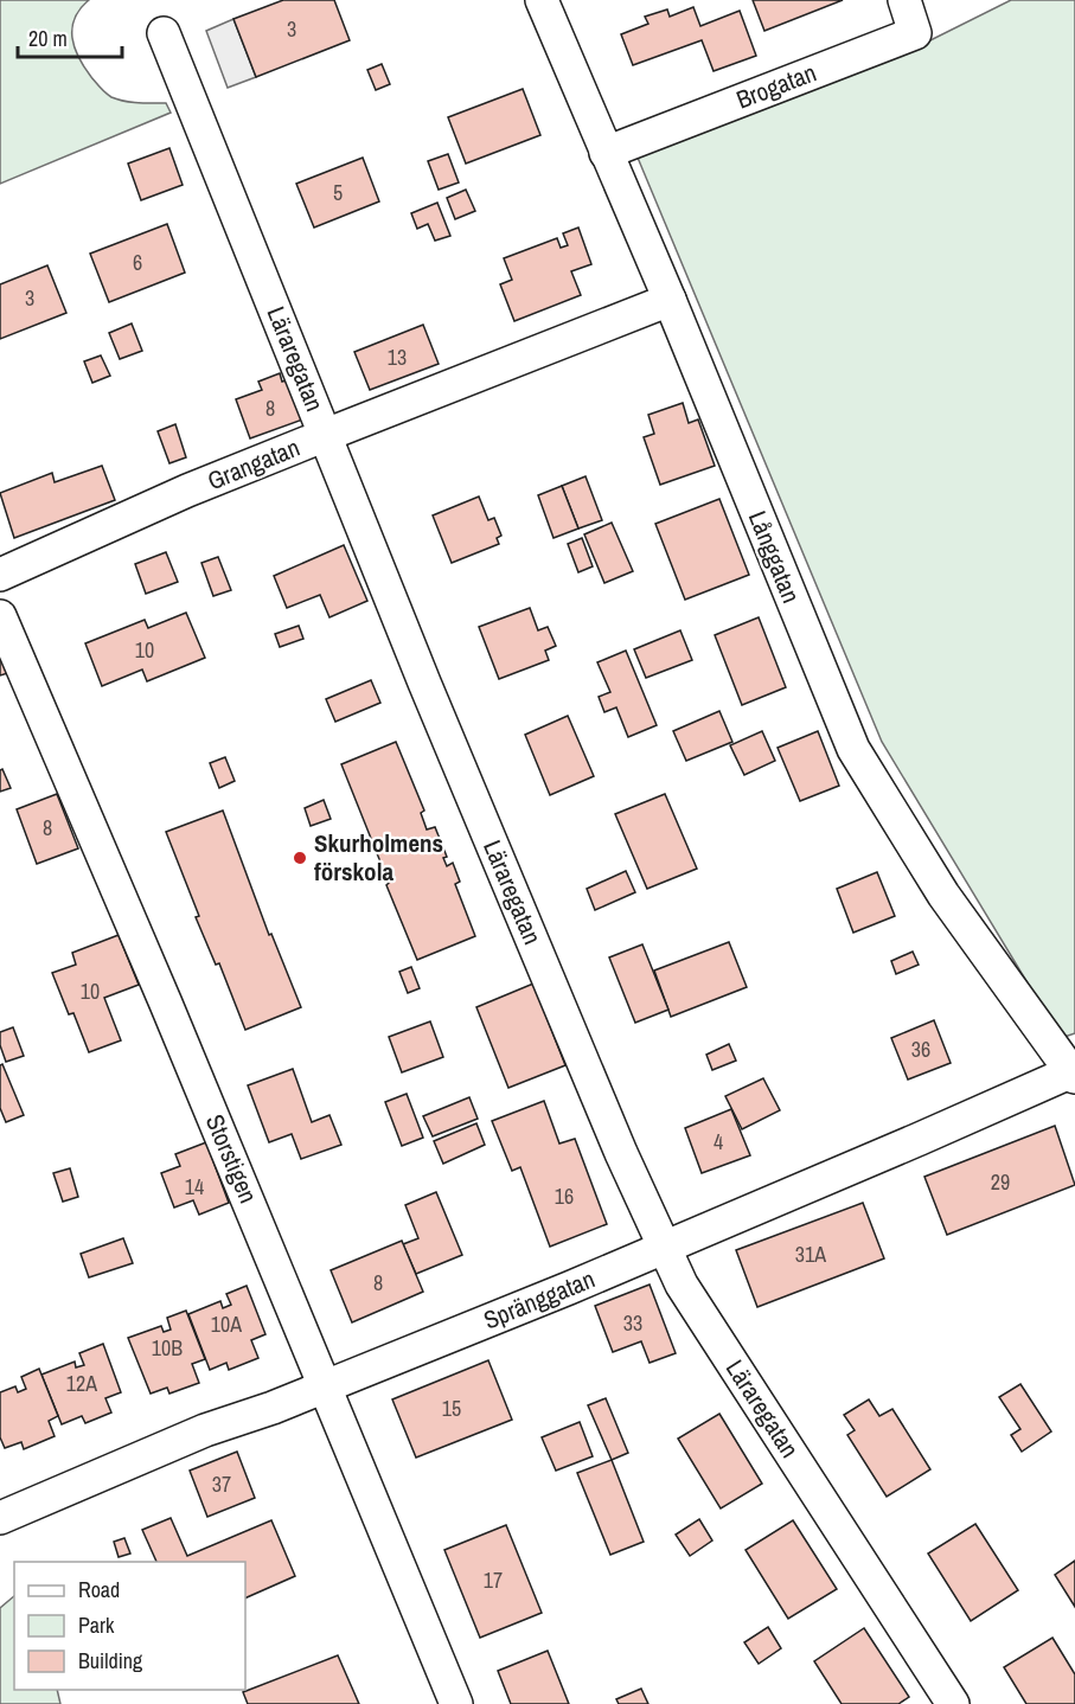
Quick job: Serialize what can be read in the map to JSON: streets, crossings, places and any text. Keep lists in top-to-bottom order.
{
  "streets": {
    "street": [
      "Brogatan",
      "Läraregatan",
      "Grangatan",
      "Långgatan",
      "Storstigen",
      "Spränggatan"
    ]
  },
  "crossings": [
    ["Brogatan", "Långgatan"],
    ["Läraregatan", "Grangatan"],
    ["Läraregatan", "Spränggatan"],
    ["Grangatan", "Långgatan"],
    ["Långgatan", "Spränggatan"],
    ["Storstigen", "Spränggatan"]
  ],
  "places": ["Skurholmens förskola"],
  "house_numbers": [
    "3",
    "5",
    "6",
    "3",
    "13",
    "8",
    "10",
    "8",
    "10",
    "36",
    "4",
    "29",
    "14",
    "16",
    "31A",
    "8",
    "33",
    "10A",
    "10B",
    "12A",
    "15",
    "37",
    "17"
  ],
  "legend": ["Road", "Park", "Building"],
  "scale_bar": "20 m"
}
